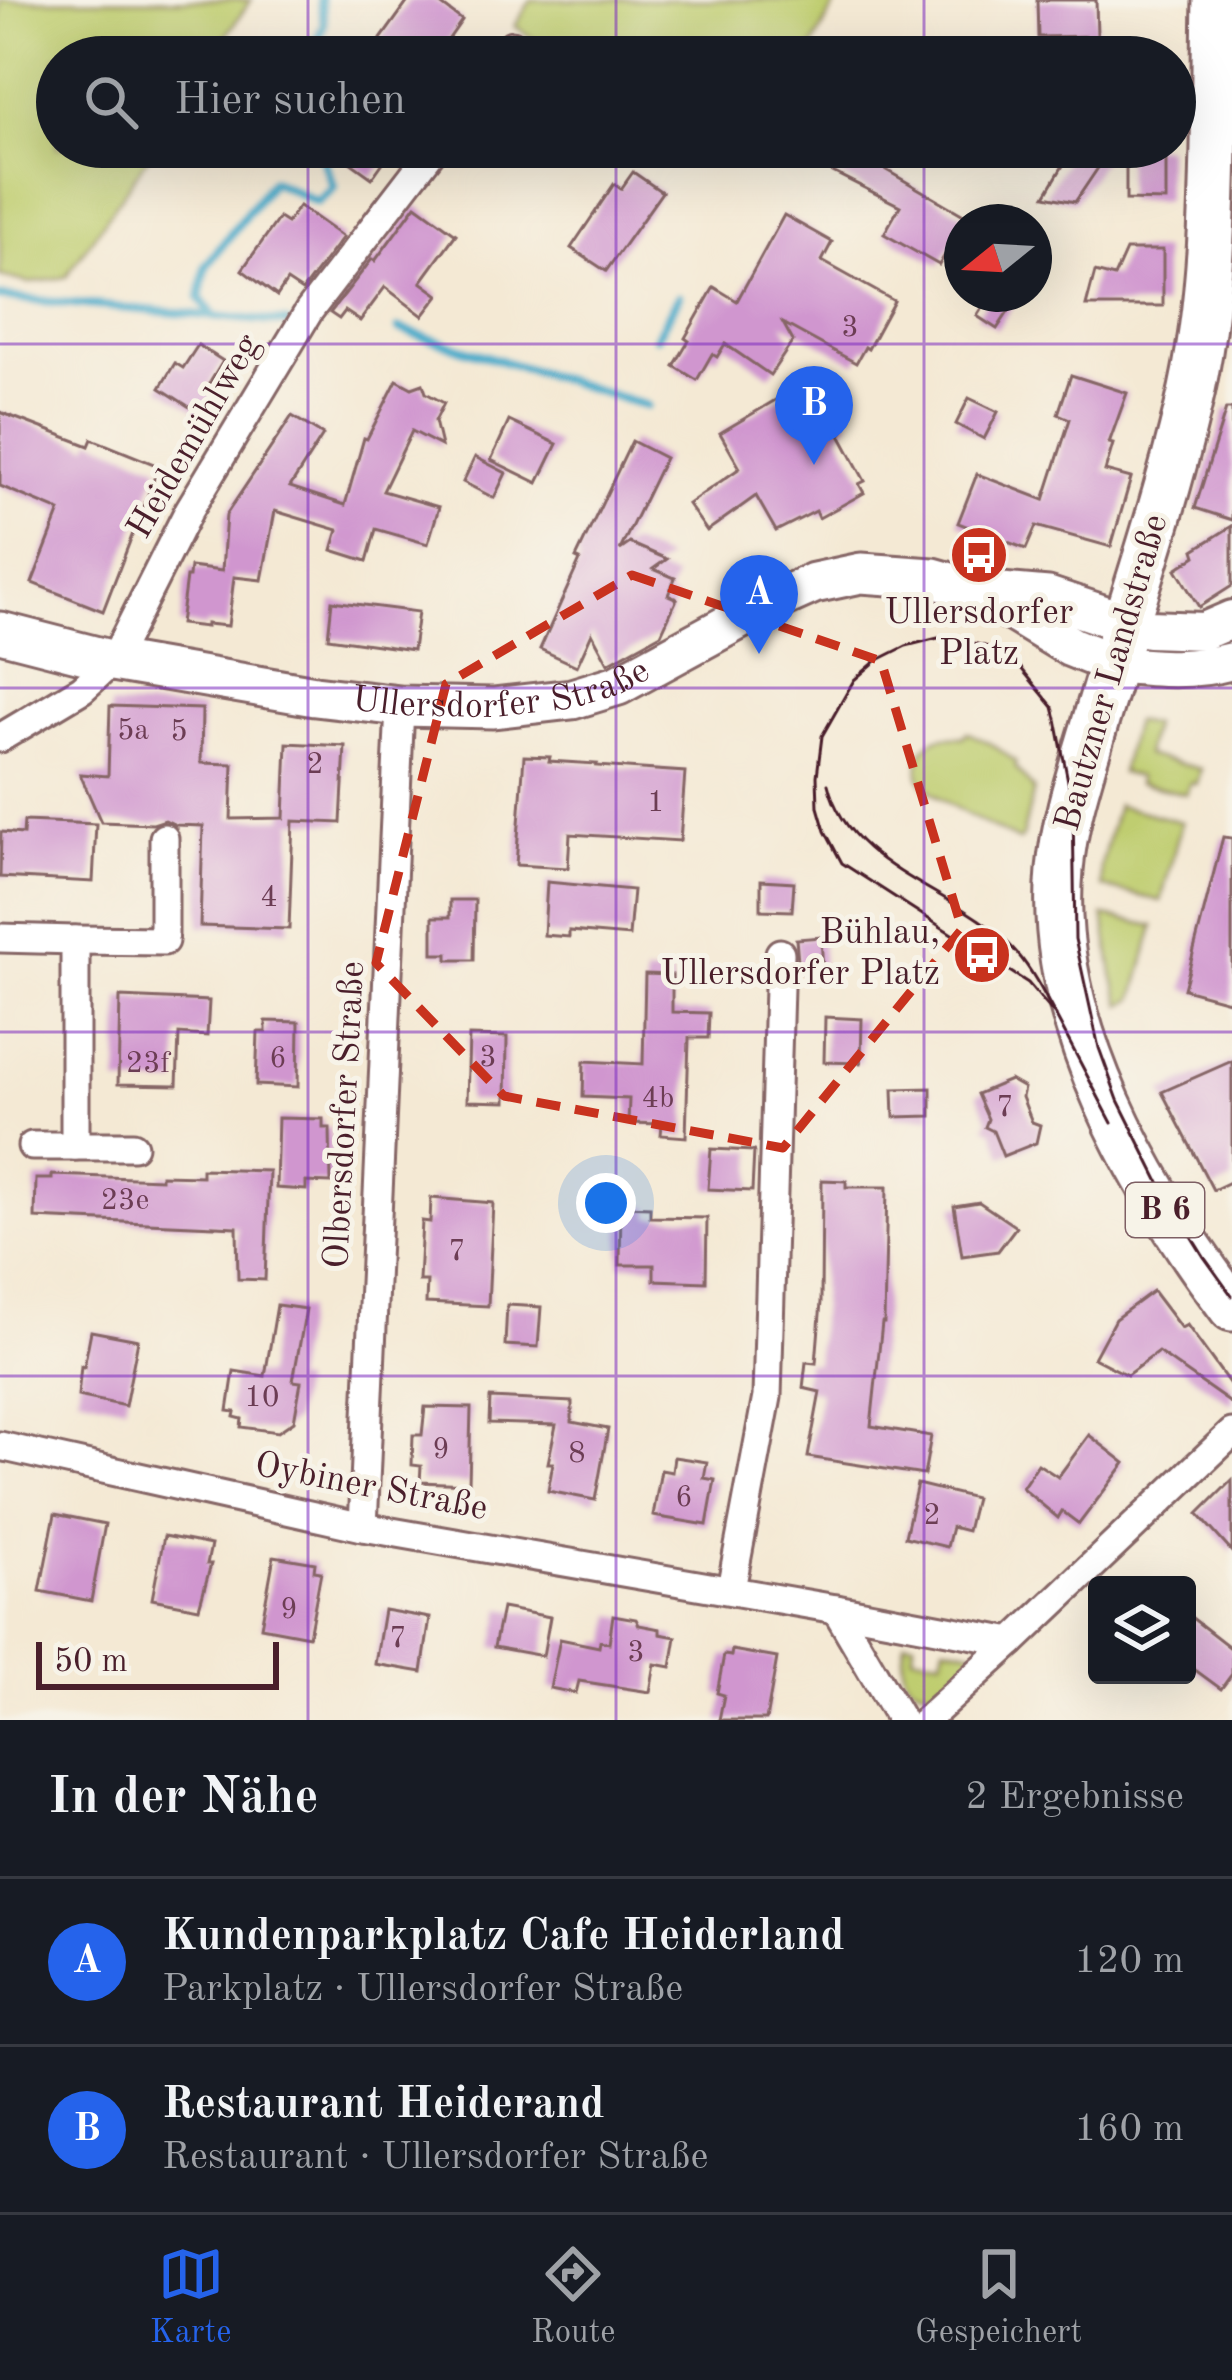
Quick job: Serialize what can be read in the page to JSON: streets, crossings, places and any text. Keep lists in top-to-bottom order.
{
  "streets": {
    "main road": ["Bautzner Landstraße", "Ullersdorfer Straße", "B 6"],
    "street": ["Heidemühlweg", "Olbersdorfer Straße", "Oybiner Straße"]
  },
  "crossings": [
    ["Heidemühlweg", "Ullersdorfer Straße"],
    ["Bautzner Landstraße", "Ullersdorfer Straße"],
    ["Ullersdorfer Straße", "Olbersdorfer Straße"],
    ["Olbersdorfer Straße", "Oybiner Straße"]
  ],
  "places": {
    "bus stop": ["Ullersdorfer Platz", "Bühlau, Ullersdorfer Platz"]
  },
  "house_numbers": [
    "3",
    "5a",
    "5",
    "2",
    "1",
    "4",
    "3",
    "6",
    "23f",
    "4b",
    "7",
    "23e",
    "7",
    "10",
    "9",
    "8",
    "6",
    "2",
    "9",
    "7",
    "3"
  ],
  "scale_bar": "50 m",
  "north": "left",
  "page": {
    "search": "Hier suchen",
    "pins": ["B", "A"],
    "scale": "50 m",
    "heading": ["In der Nähe", "2 Ergebnisse"],
    "list": [
      {
        "mark": "A",
        "name": "Kundenparkplatz Cafe Heiderland",
        "note": "Parkplatz · Ullersdorfer Straße",
        "value": "120 m"
      },
      {
        "mark": "B",
        "name": "Restaurant Heiderand",
        "note": "Restaurant · Ullersdorfer Straße",
        "value": "160 m"
      }
    ],
    "nav": ["Karte", "Route", "Gespeichert"]
  }
}
